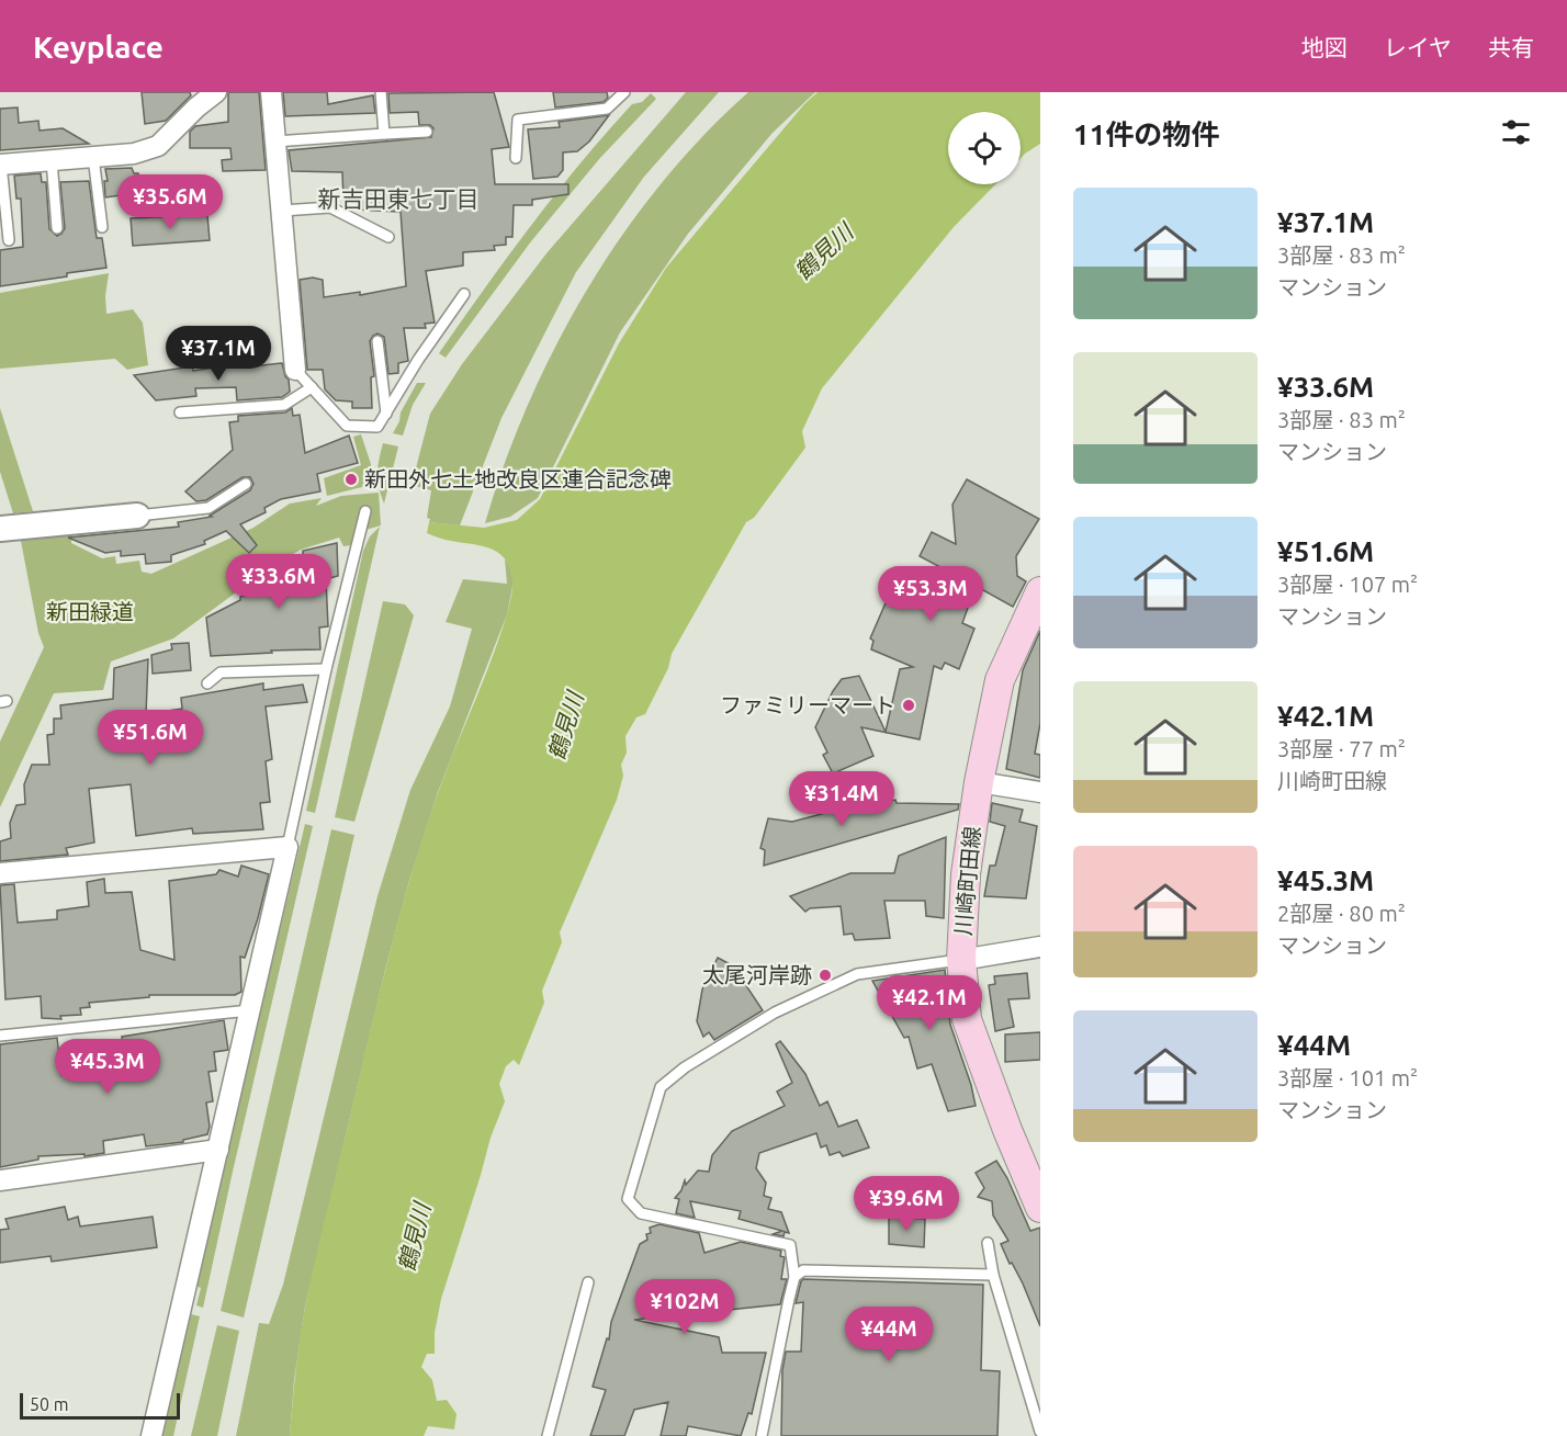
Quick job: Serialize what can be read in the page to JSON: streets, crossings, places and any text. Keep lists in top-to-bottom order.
{
  "streets": {
    "main road": ["川崎町田線"]
  },
  "districts": ["新吉田東七丁目"],
  "water": ["鶴見川"],
  "parks": ["新田緑道"],
  "places": ["新田外七土地改良区連合記念碑", "ファミリーマート", "太尾河岸跡"],
  "scale_bar": "50 m",
  "page": {
    "header": "Keyplace",
    "nav": ["地図", "レイヤ", "共有"],
    "heading": "11件の物件",
    "list": [
      {
        "name": "¥37.1M",
        "note": "3部屋 · 83 m² · マンション"
      },
      {
        "name": "¥33.6M",
        "note": "3部屋 · 83 m² · マンション"
      },
      {
        "name": "¥51.6M",
        "note": "3部屋 · 107 m² · マンション"
      },
      {
        "name": "¥42.1M",
        "note": "3部屋 · 77 m² · 川崎町田線"
      },
      {
        "name": "¥45.3M",
        "note": "2部屋 · 80 m² · マンション"
      },
      {
        "name": "¥44M",
        "note": "3部屋 · 101 m² · マンション"
      }
    ],
    "price": [
      "¥35.6M",
      "¥37.1M",
      "¥33.6M",
      "¥53.3M",
      "¥51.6M",
      "¥31.4M",
      "¥42.1M",
      "¥45.3M",
      "¥39.6M",
      "¥102M",
      "¥44M"
    ],
    "scale": "50 m"
  }
}
